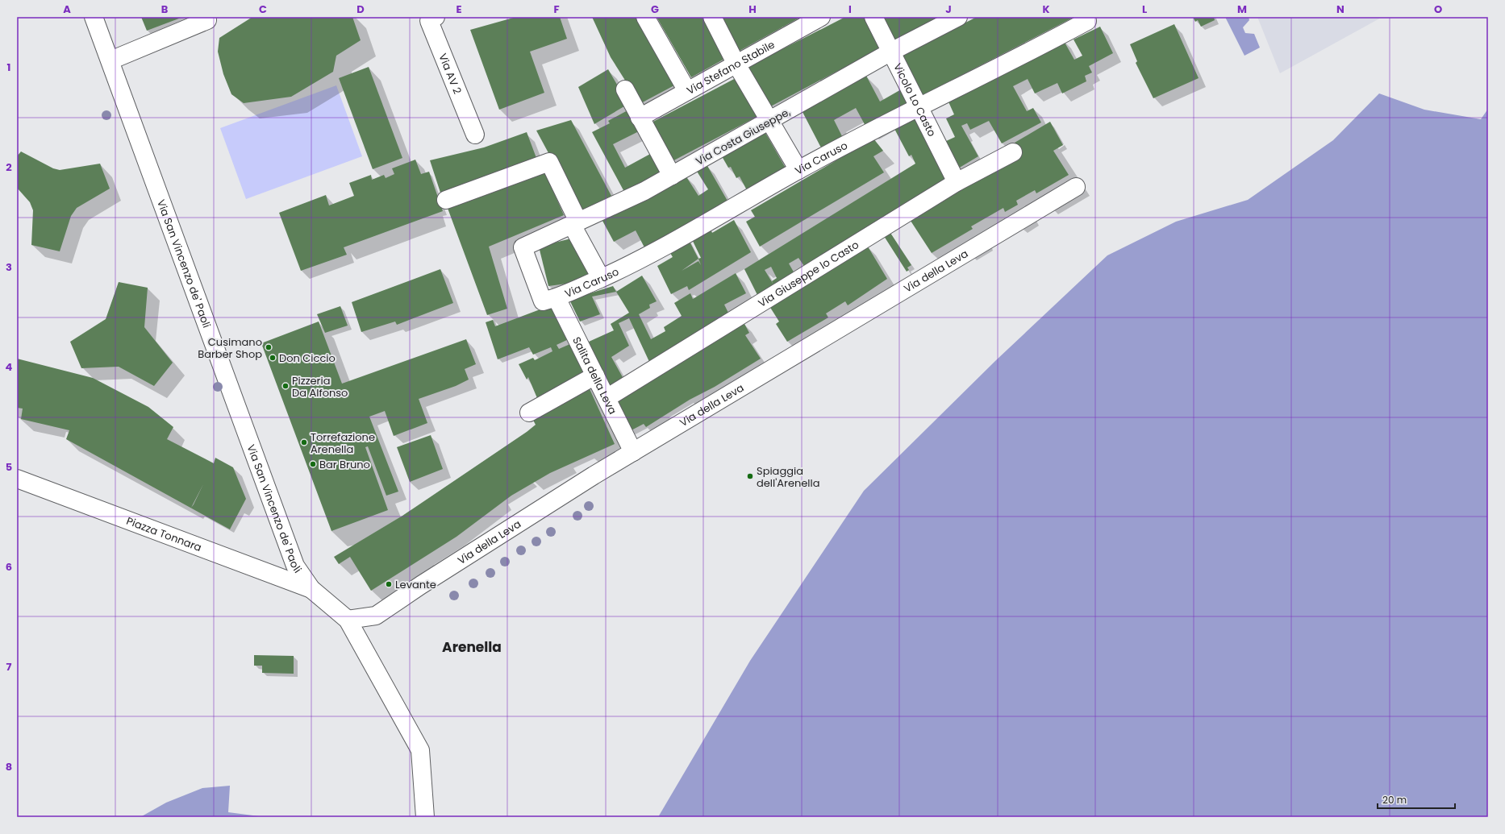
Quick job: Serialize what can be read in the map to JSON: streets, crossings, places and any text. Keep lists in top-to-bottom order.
{
  "streets": {
    "street": [
      "Via Stefano Stabile",
      "Via AV 2",
      "Vicolo Lo Casto",
      "Via Costa Giuseppe,",
      "Via Caruso",
      "Via San Vincenzo de' Paoli",
      "Via della Leva",
      "Via Giuseppe lo Casto",
      "Salita della Leva",
      "Piazza Tonnara"
    ]
  },
  "crossings": [
    ["Vicolo Lo Casto", "Via Costa Giuseppe,"],
    ["Vicolo Lo Casto", "Via Caruso"],
    ["Vicolo Lo Casto", "Via Giuseppe lo Casto"],
    ["Via Costa Giuseppe,", "Via Caruso"],
    ["Via Caruso", "Salita della Leva"],
    ["Via San Vincenzo de' Paoli", "Via della Leva"],
    ["Via San Vincenzo de' Paoli", "Piazza Tonnara"],
    ["Via della Leva", "Salita della Leva"],
    ["Via Giuseppe lo Casto", "Salita della Leva"]
  ],
  "districts": ["Arenella"],
  "places": [
    "Cusimano Barber Shop",
    "Don Ciccio",
    "Pizzeria Da Alfonso",
    "Torrefazione Arenella",
    "Bar Bruno",
    "Spiaggia dell'Arenella",
    "Levante"
  ],
  "scale_bar": "20 m",
  "grid": {
    "columns": [
      "A",
      "B",
      "C",
      "D",
      "E",
      "F",
      "G",
      "H",
      "I",
      "J",
      "K",
      "L",
      "M",
      "N",
      "O"
    ],
    "rows": [
      "1",
      "2",
      "3",
      "4",
      "5",
      "6",
      "7",
      "8"
    ]
  }
}
